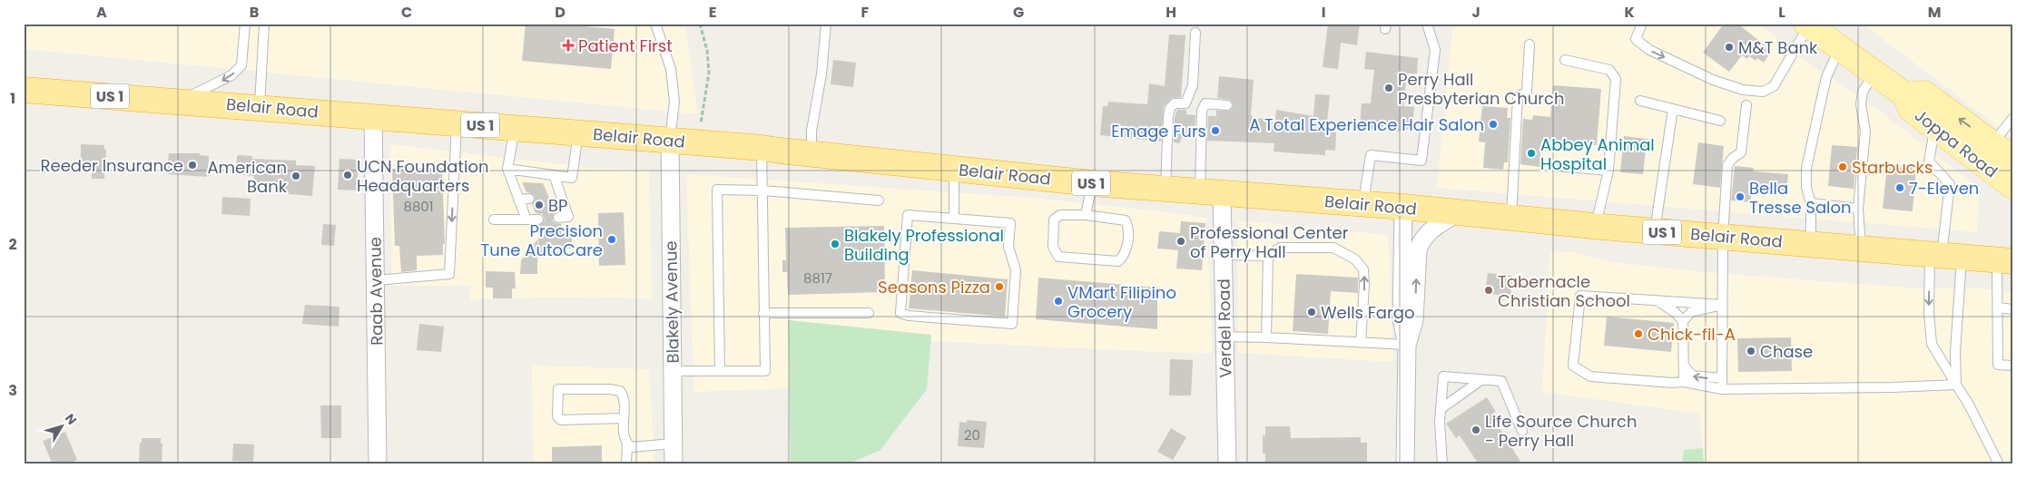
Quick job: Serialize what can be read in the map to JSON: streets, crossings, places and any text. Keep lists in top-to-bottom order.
{
  "streets": {
    "highway": ["US 1", "Belair Road"],
    "main road": ["Joppa Road"],
    "street": ["Raab Avenue", "Blakely Avenue", "Verdel Road"]
  },
  "crossings": [
    ["Belair Road", "Raab Avenue"],
    ["Belair Road", "Blakely Avenue"],
    ["Belair Road", "Verdel Road"]
  ],
  "places": {
    "health": ["Patient First"],
    "other": [
      "M&T Bank",
      "Perry Hall Presbyterian Church",
      "A Total Experience Hair Salon",
      "Emage Furs",
      "Abbey Animal Hospital",
      "Reeder Insurance",
      "Starbucks",
      "UCN Foundation Headquarters",
      "American Bank",
      "7-Eleven",
      "Bella Tresse Salon",
      "BP",
      "Precision Tune AutoCare",
      "Professional Center of Perry Hall",
      "Blakely Professional Building",
      "Seasons Pizza",
      "Tabernacle Christian School",
      "VMart Filipino Grocery",
      "Wells Fargo",
      "Chick-fil-A",
      "Chase",
      "Life Source Church - Perry Hall"
    ]
  },
  "house_numbers": ["8801", "8817", "20"],
  "north": "top right",
  "grid": {
    "columns": [
      "A",
      "B",
      "C",
      "D",
      "E",
      "F",
      "G",
      "H",
      "I",
      "J",
      "K",
      "L",
      "M"
    ],
    "rows": ["1", "2", "3"]
  }
}
